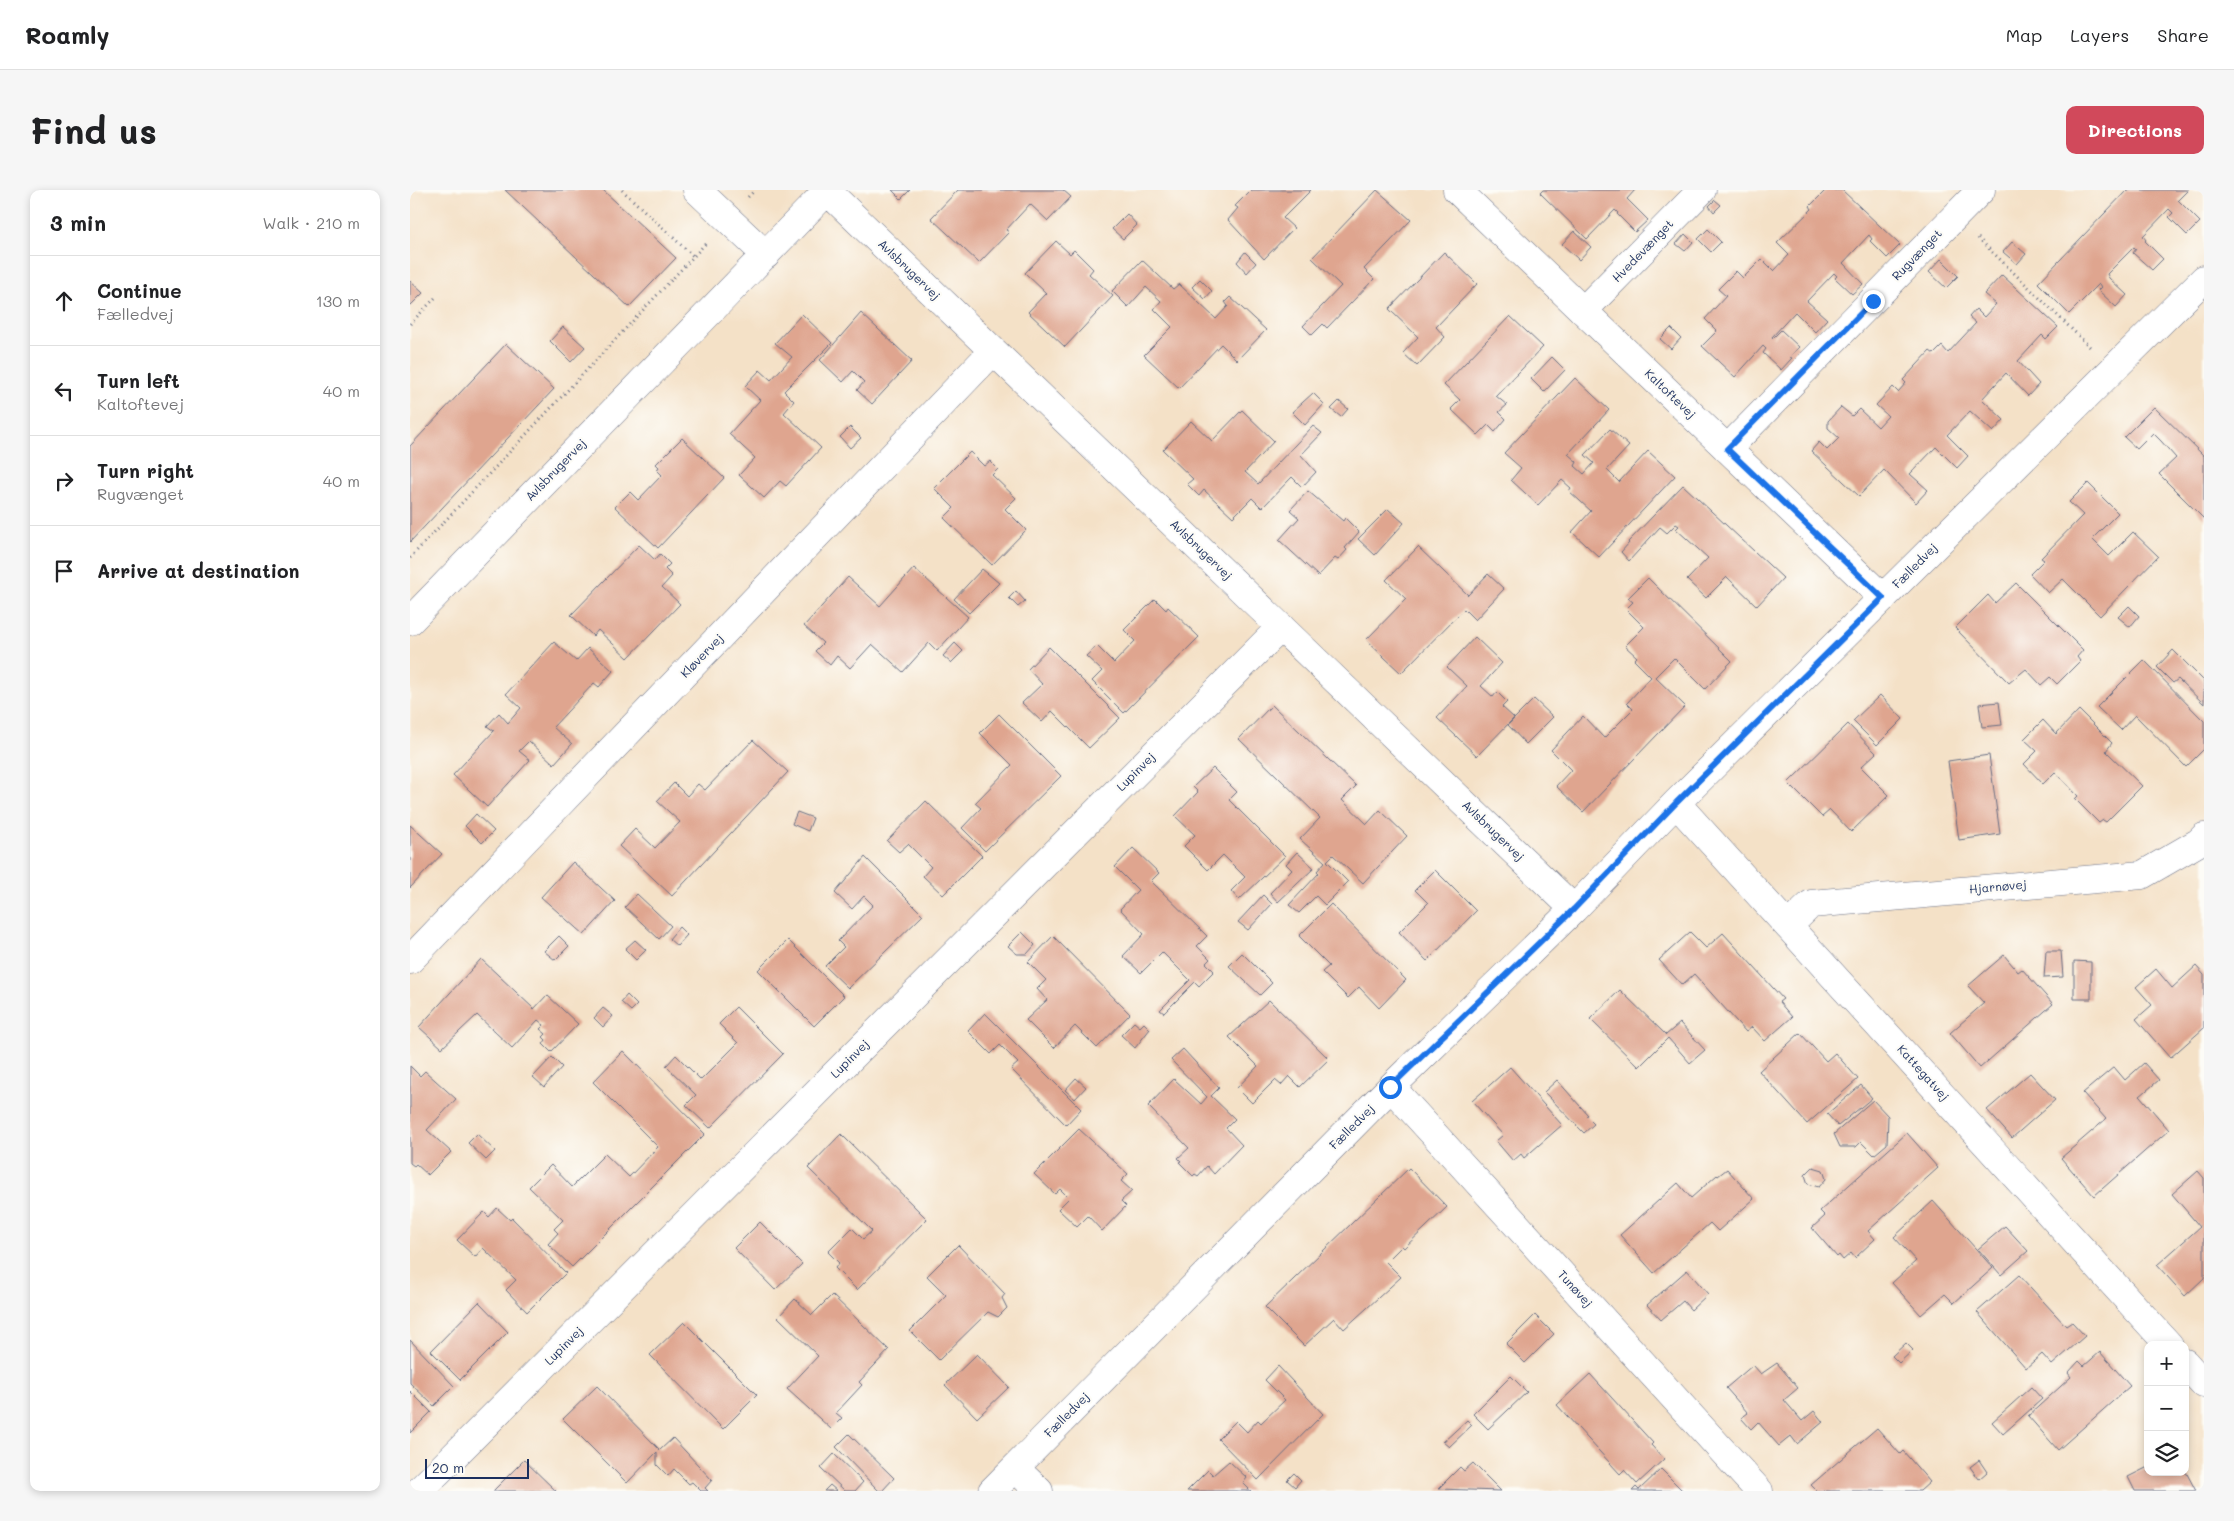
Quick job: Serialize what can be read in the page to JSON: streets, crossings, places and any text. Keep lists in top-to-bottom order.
{
  "streets": {
    "street": [
      "Hvedevænget",
      "Rugvænget",
      "Avlsbrugervej",
      "Kaltoftevej",
      "Fælledvej",
      "Kløvervej",
      "Lupinvej",
      "Hjarnøvej",
      "Kattegatvej",
      "Tunøvej"
    ]
  },
  "crossings": [
    ["Hvedevænget", "Kaltoftevej"],
    ["Rugvænget", "Kaltoftevej"],
    ["Avlsbrugervej", "Fælledvej"],
    ["Avlsbrugervej", "Kløvervej"],
    ["Avlsbrugervej", "Lupinvej"],
    ["Kaltoftevej", "Fælledvej"],
    ["Fælledvej", "Kattegatvej"],
    ["Fælledvej", "Tunøvej"],
    ["Hjarnøvej", "Kattegatvej"]
  ],
  "scale_bar": "20 m",
  "page": {
    "header": "Roamly",
    "nav": ["Map", "Layers", "Share"],
    "buttons": "Directions",
    "title": "Find us",
    "heading": ["3 min", "Walk · 210 m"],
    "list": [
      ["Continue", "Fælledvej", "130 m"],
      ["Turn left", "Kaltoftevej", "40 m"],
      ["Turn right", "Rugvænget", "40 m"],
      "Arrive at destination"
    ],
    "map_buttons": ["+", "−"],
    "scale": "20 m"
  }
}
